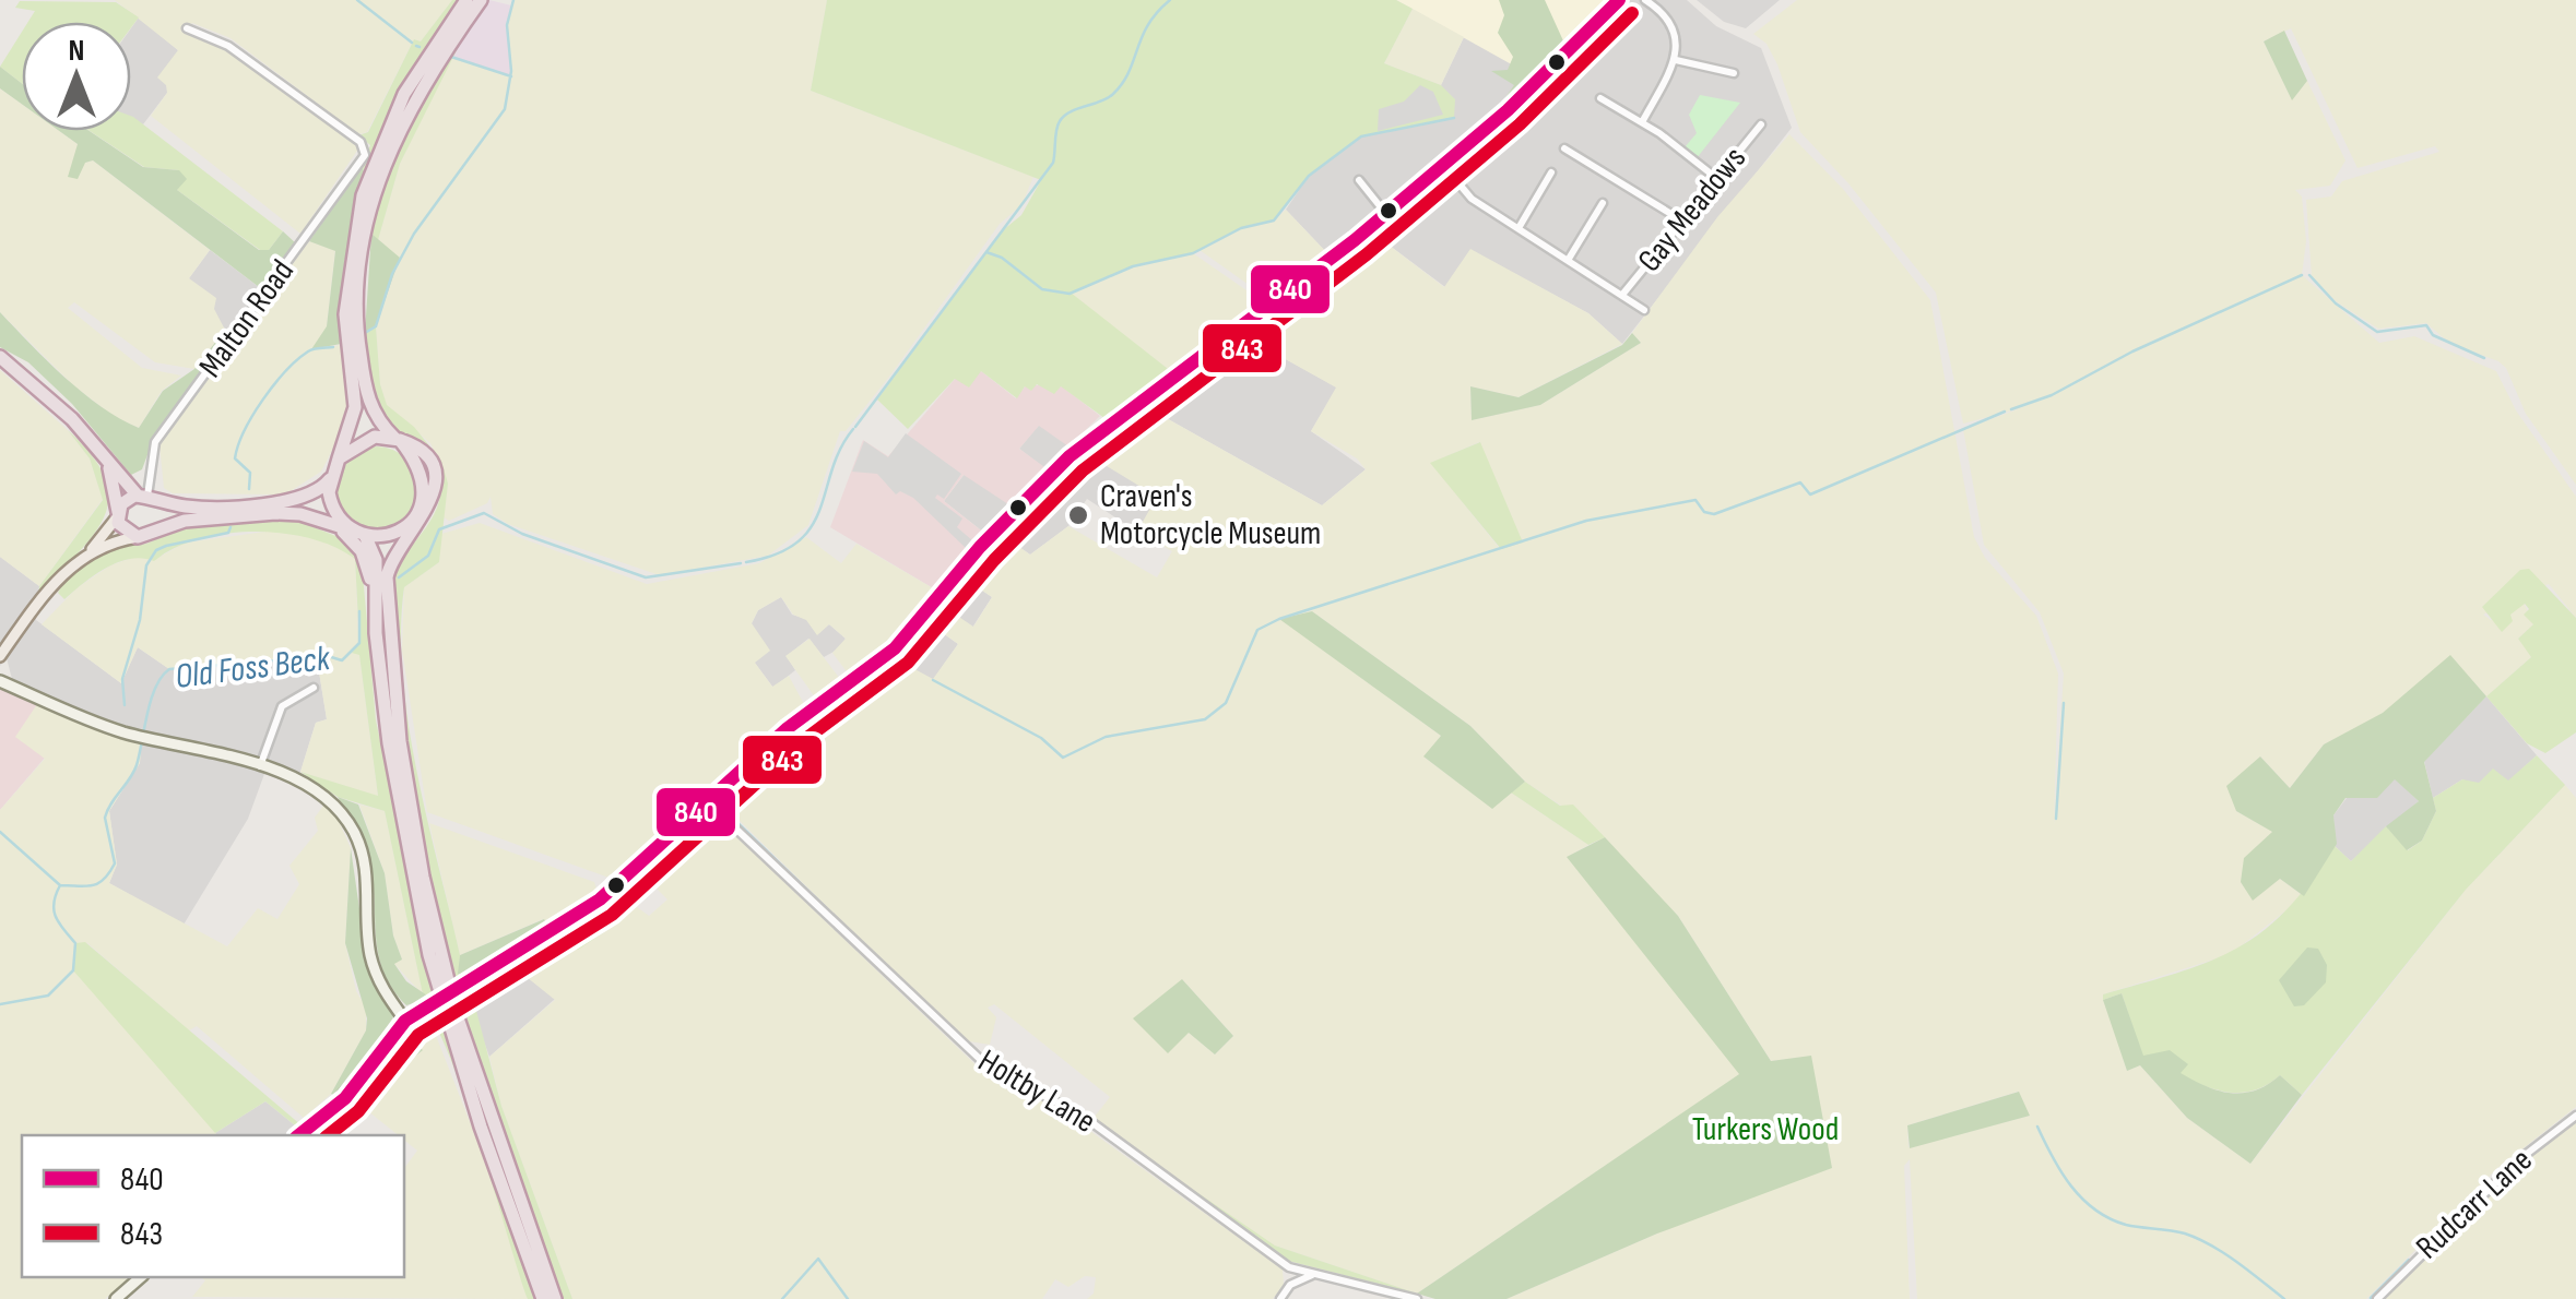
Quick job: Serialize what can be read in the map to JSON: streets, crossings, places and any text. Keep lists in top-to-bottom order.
{
  "streets": {
    "highway": ["Malton Road"],
    "street": ["Gay Meadows", "Holtby Lane", "Rudcarr Lane"]
  },
  "water": ["Old Foss Beck"],
  "parks": ["Turkers Wood"],
  "places": ["Craven's Motorcycle Museum"],
  "lines": ["transit line 840", "transit line 843"],
  "legend": ["840", "843"],
  "north": "top"
}
